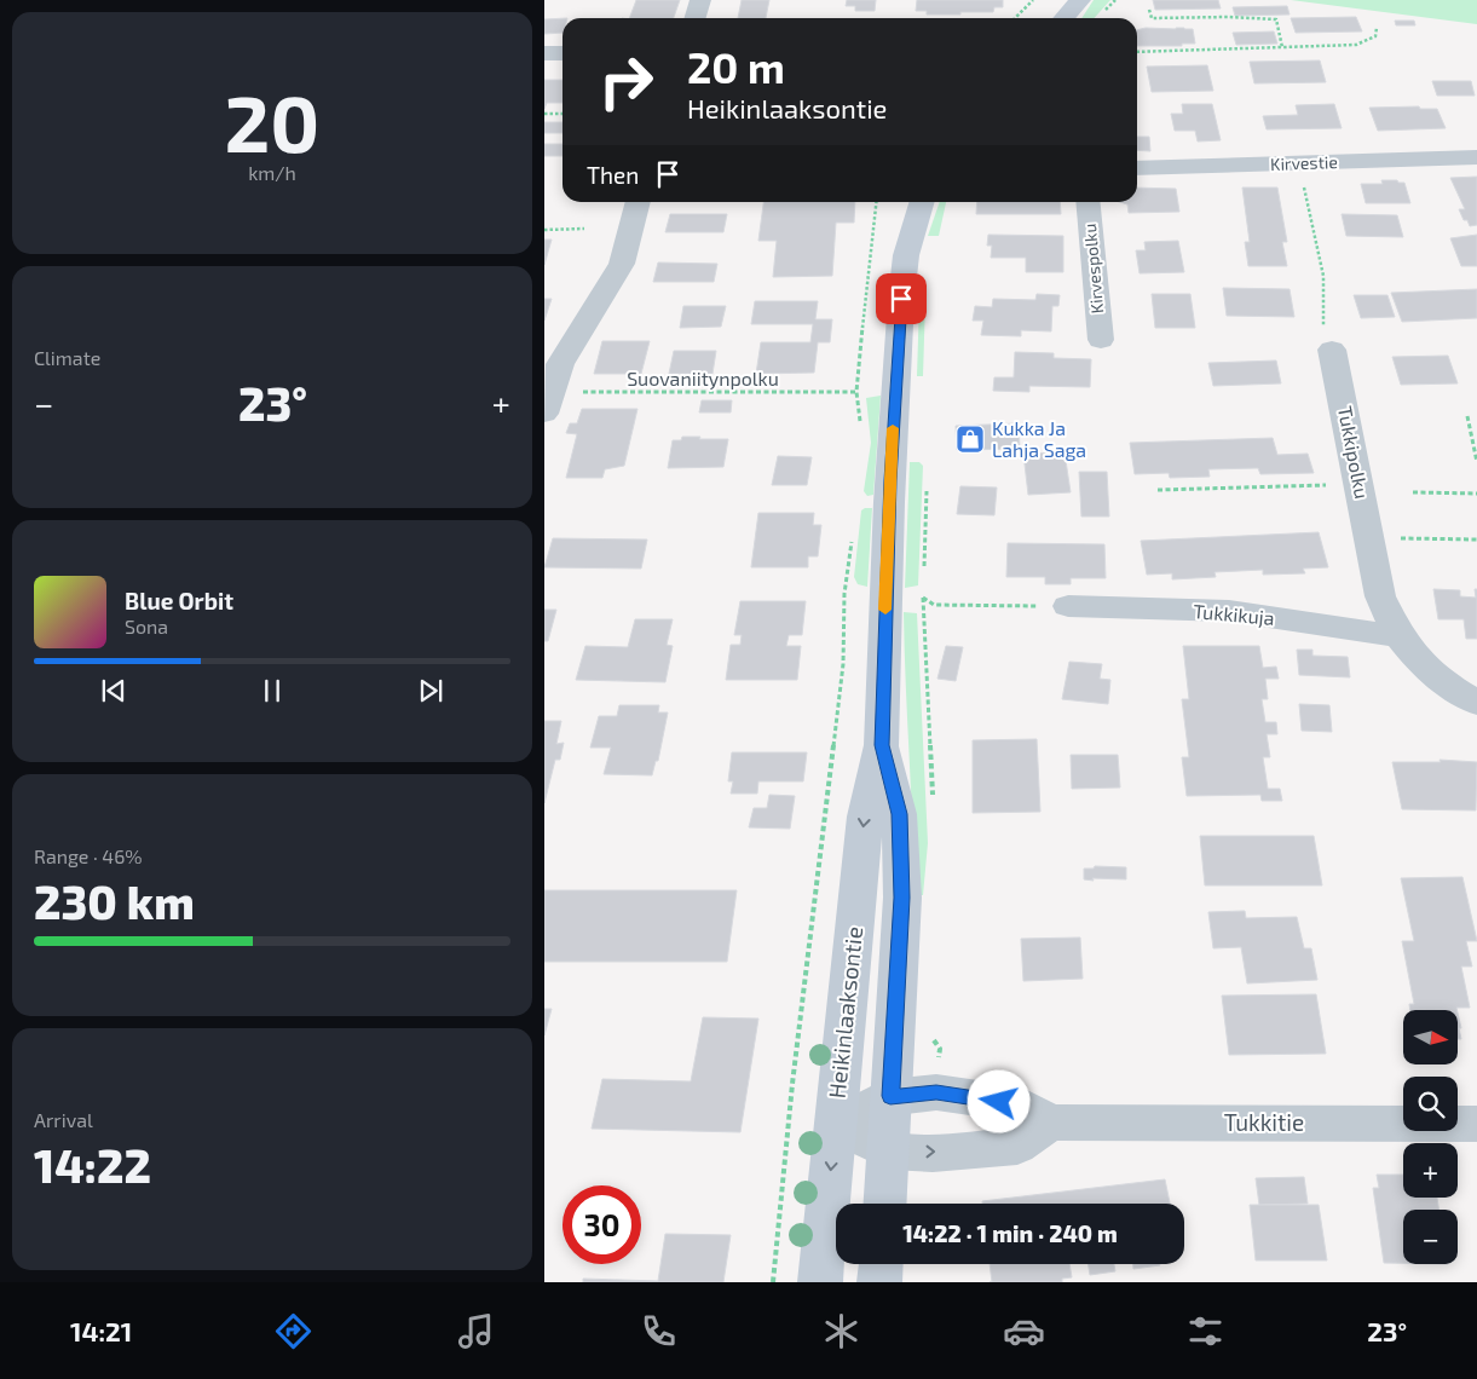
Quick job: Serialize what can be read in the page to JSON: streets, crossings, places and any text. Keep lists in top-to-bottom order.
{
  "streets": {
    "main road": ["Heikinlaaksontie"],
    "street": [
      "Kirvestie",
      "Kirvespolku",
      "Tukkipolku",
      "Tukkikuja",
      "Tukkitie"
    ],
    "path": ["Suovaniitynpolku"]
  },
  "crossings": [
    ["Tukkipolku", "Tukkikuja"]
  ],
  "places": {
    "shop": ["Kukka Ja Lahja Saga"]
  },
  "north": "right",
  "page": {
    "tile": [
      ["20", "km/h"],
      "Climate",
      ["Range · 46%", "230 km"],
      ["Arrival", "14:22"]
    ],
    "turn": ["20 m", "Heikinlaaksontie"],
    "then": "Then",
    "heat": ["−", "23°", "+"],
    "song": ["Blue Orbit", "Sona"],
    "map_buttons": ["+", "−"],
    "limit": "30",
    "trip": "14:22 · 1 min · 240 m",
    "tabs": ["14:21", "23°"]
  }
}
